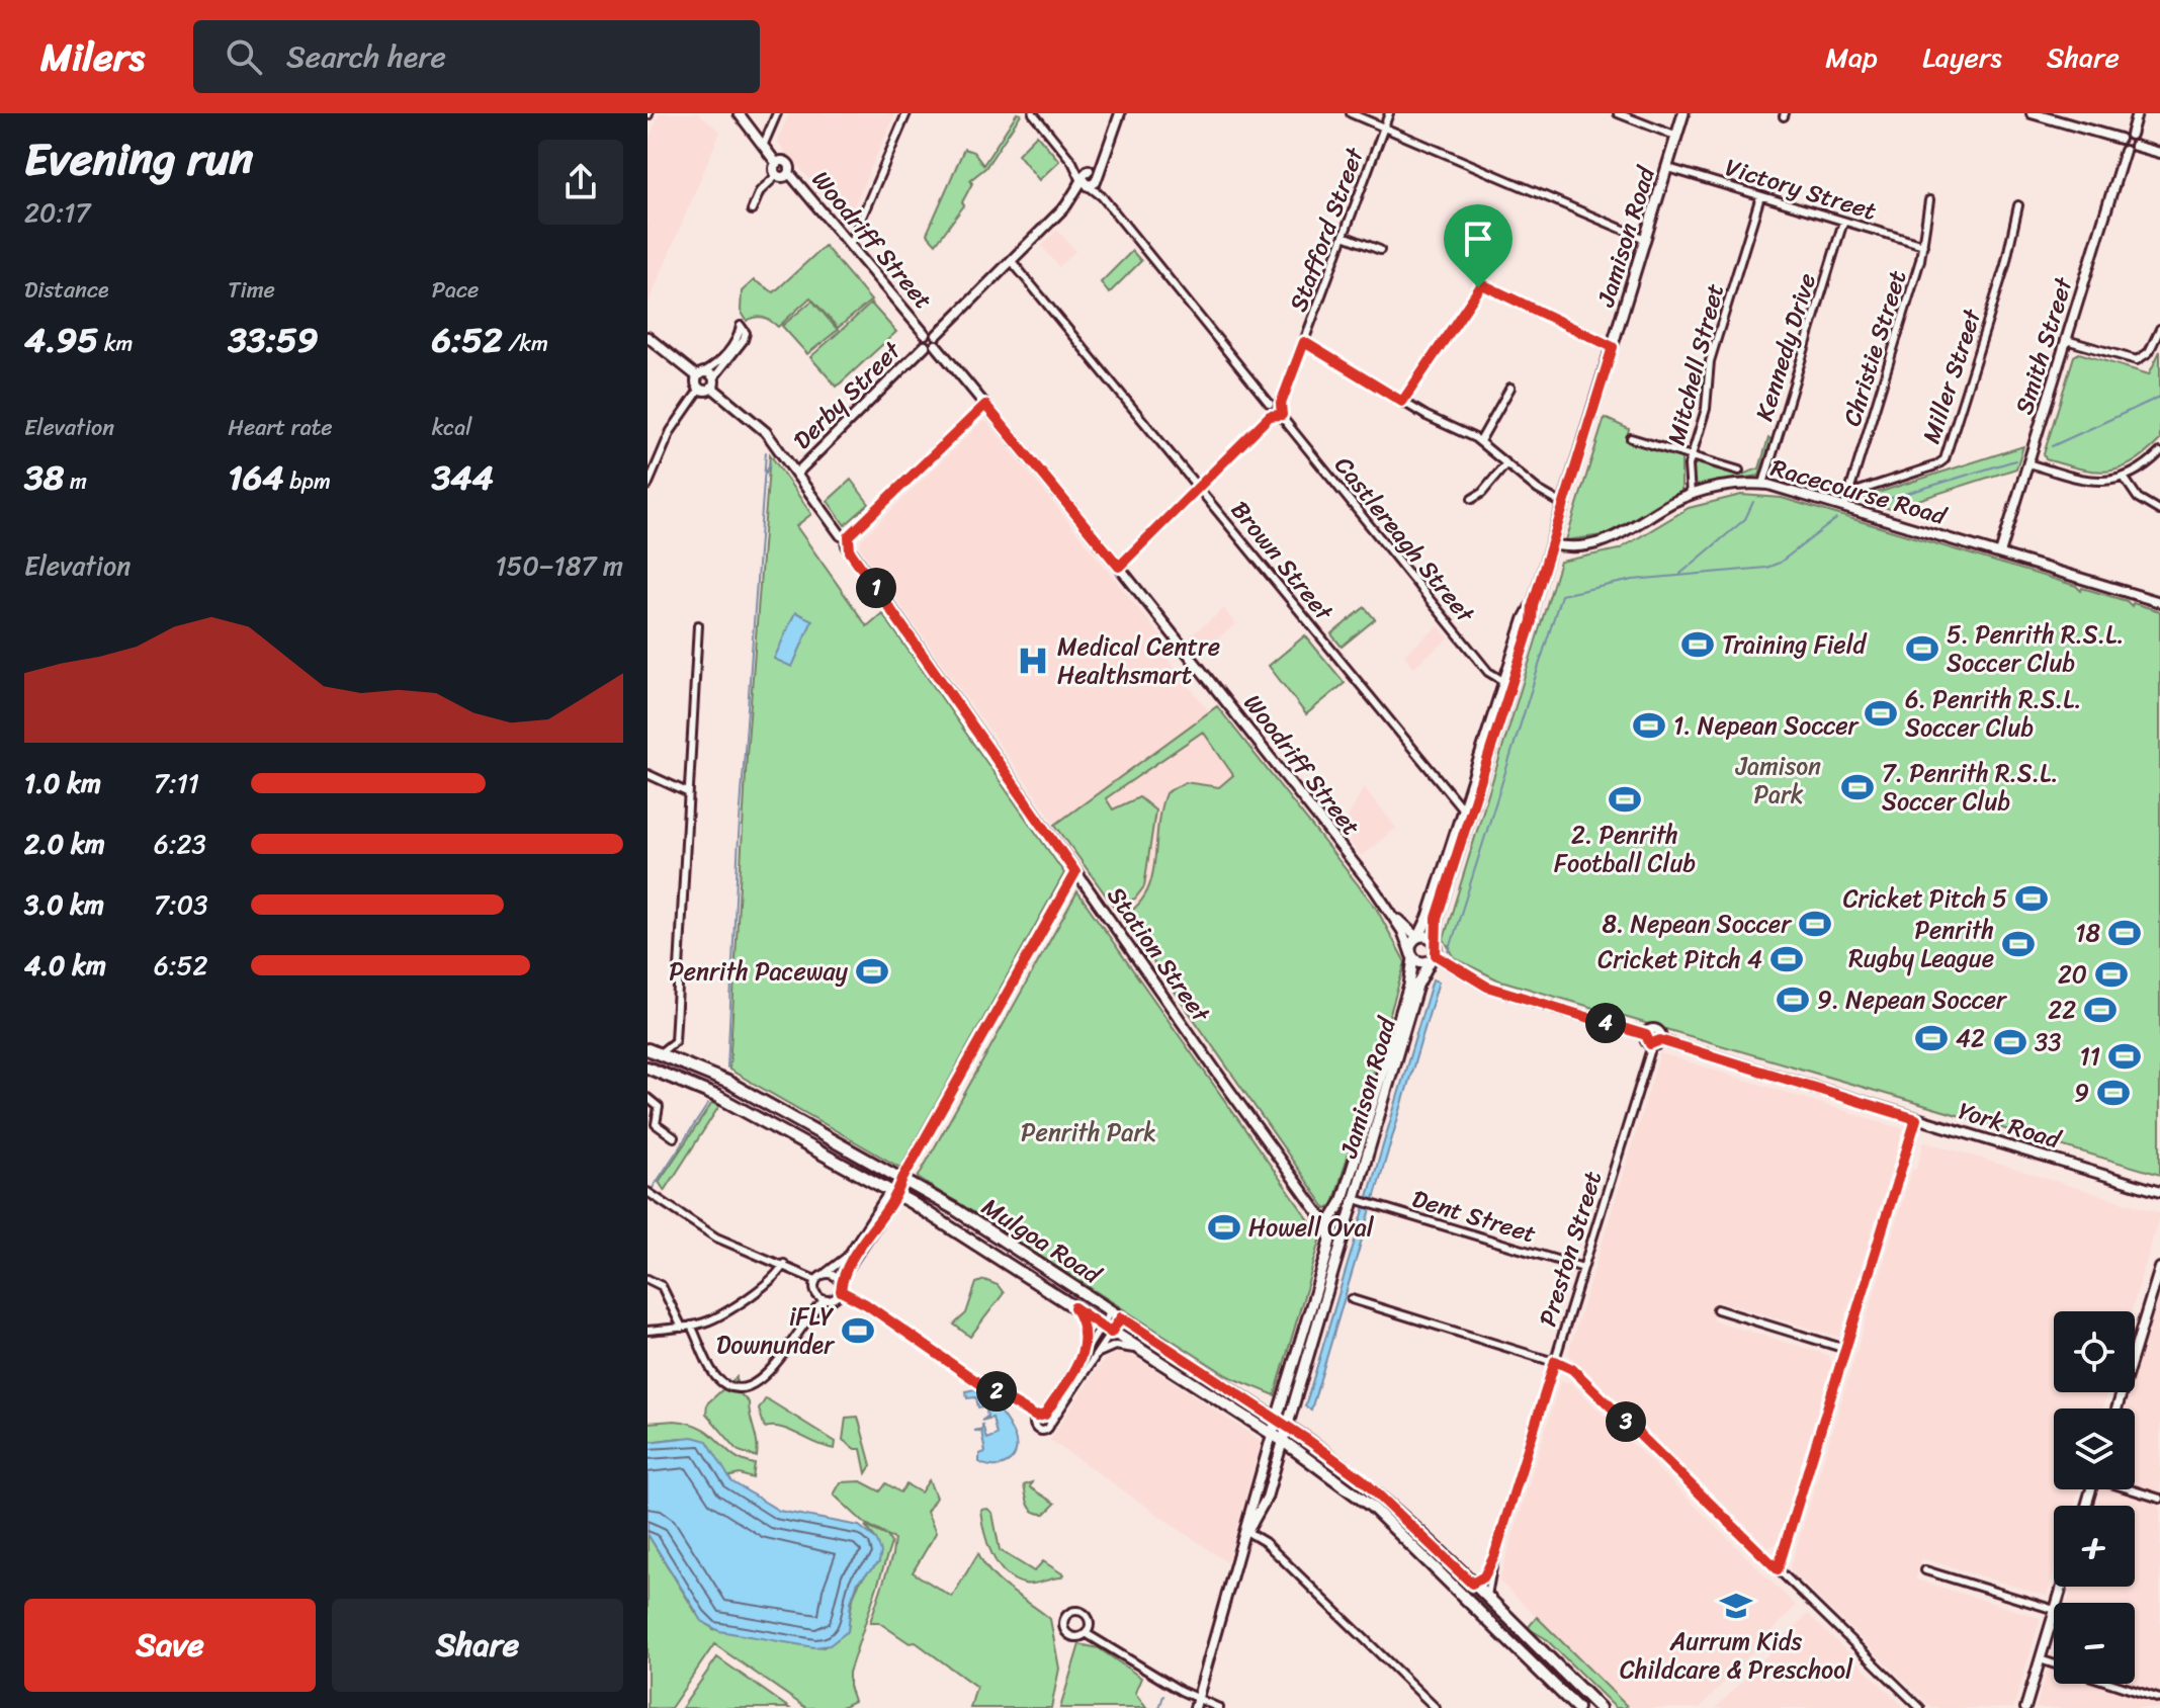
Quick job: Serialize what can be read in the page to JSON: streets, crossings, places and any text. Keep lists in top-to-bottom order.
{
  "streets": {
    "main road": ["Jamison Road", "Mulgoa Road"],
    "street": [
      "Victory Street",
      "Stafford Street",
      "Woodriff Street",
      "Smith Street",
      "Kennedy Drive",
      "Christie Street",
      "Mitchell Street",
      "Miller Street",
      "Derby Street",
      "Racecourse Road",
      "Castlereagh Street",
      "Brown Street",
      "Station Street",
      "York Road",
      "Dent Street",
      "Preston Street"
    ]
  },
  "crossings": [
    ["Victory Street", "Jamison Road"],
    ["Victory Street", "Kennedy Drive"],
    ["Victory Street", "Christie Street"],
    ["Victory Street", "Mitchell Street"],
    ["Jamison Road", "Woodriff Street"],
    ["Jamison Road", "Racecourse Road"],
    ["Jamison Road", "Castlereagh Street"],
    ["Jamison Road", "Brown Street"],
    ["Jamison Road", "Station Street"],
    ["Jamison Road", "York Road"],
    ["Jamison Road", "Dent Street"],
    ["Woodriff Street", "York Road"],
    ["Smith Street", "Racecourse Road"],
    ["Kennedy Drive", "Racecourse Road"],
    ["Christie Street", "Miller Street"],
    ["Christie Street", "Racecourse Road"],
    ["Mitchell Street", "Racecourse Road"],
    ["Derby Street", "Station Street"],
    ["York Road", "Preston Street"],
    ["Dent Street", "Preston Street"],
    ["Mulgoa Road", "Preston Street"]
  ],
  "parks": ["Jamison Park", "Penrith Park"],
  "places": {
    "sports": [
      "Training Field",
      "5. Penrith R.S.L. Soccer Club",
      "6. Penrith R.S.L. Soccer Club",
      "1. Nepean Soccer",
      "7. Penrith R.S.L. Soccer Club",
      "2. Penrith Football Club",
      "Cricket Pitch 5",
      "8. Nepean Soccer",
      "18",
      "Penrith Rugby League",
      "Cricket Pitch 4",
      "Penrith Paceway",
      "20",
      "9. Nepean Soccer",
      "22",
      "42",
      "33",
      "11",
      "9",
      "Howell Oval",
      "iFLY Downunder"
    ],
    "hospital": ["Medical Centre Healthsmart"],
    "school or university": ["Aurrum Kids Childcare & Preschool"]
  },
  "page": {
    "header": "Milers",
    "search": "Search here",
    "nav": ["Map", "Layers", "Share"],
    "heading": ["Evening run", "20:17"],
    "stats": [
      ["Distance", "4.95 km"],
      ["Time", "33:59"],
      ["Pace", "6:52 /km"],
      ["Elevation", "38 m"],
      ["Heart rate", "164 bpm"],
      ["kcal", "344"]
    ],
    "chart": ["Elevation", "150–187 m"],
    "pins": [
      "1",
      "4",
      "2",
      "3"
    ],
    "list": [
      {
        "name": "1.0 km",
        "note": "7:11"
      },
      {
        "name": "2.0 km",
        "note": "6:23"
      },
      {
        "name": "3.0 km",
        "note": "7:03"
      },
      {
        "name": "4.0 km",
        "note": "6:52"
      }
    ],
    "map_buttons": ["+", "−"],
    "buttons": ["Save", "Share"]
  }
}
